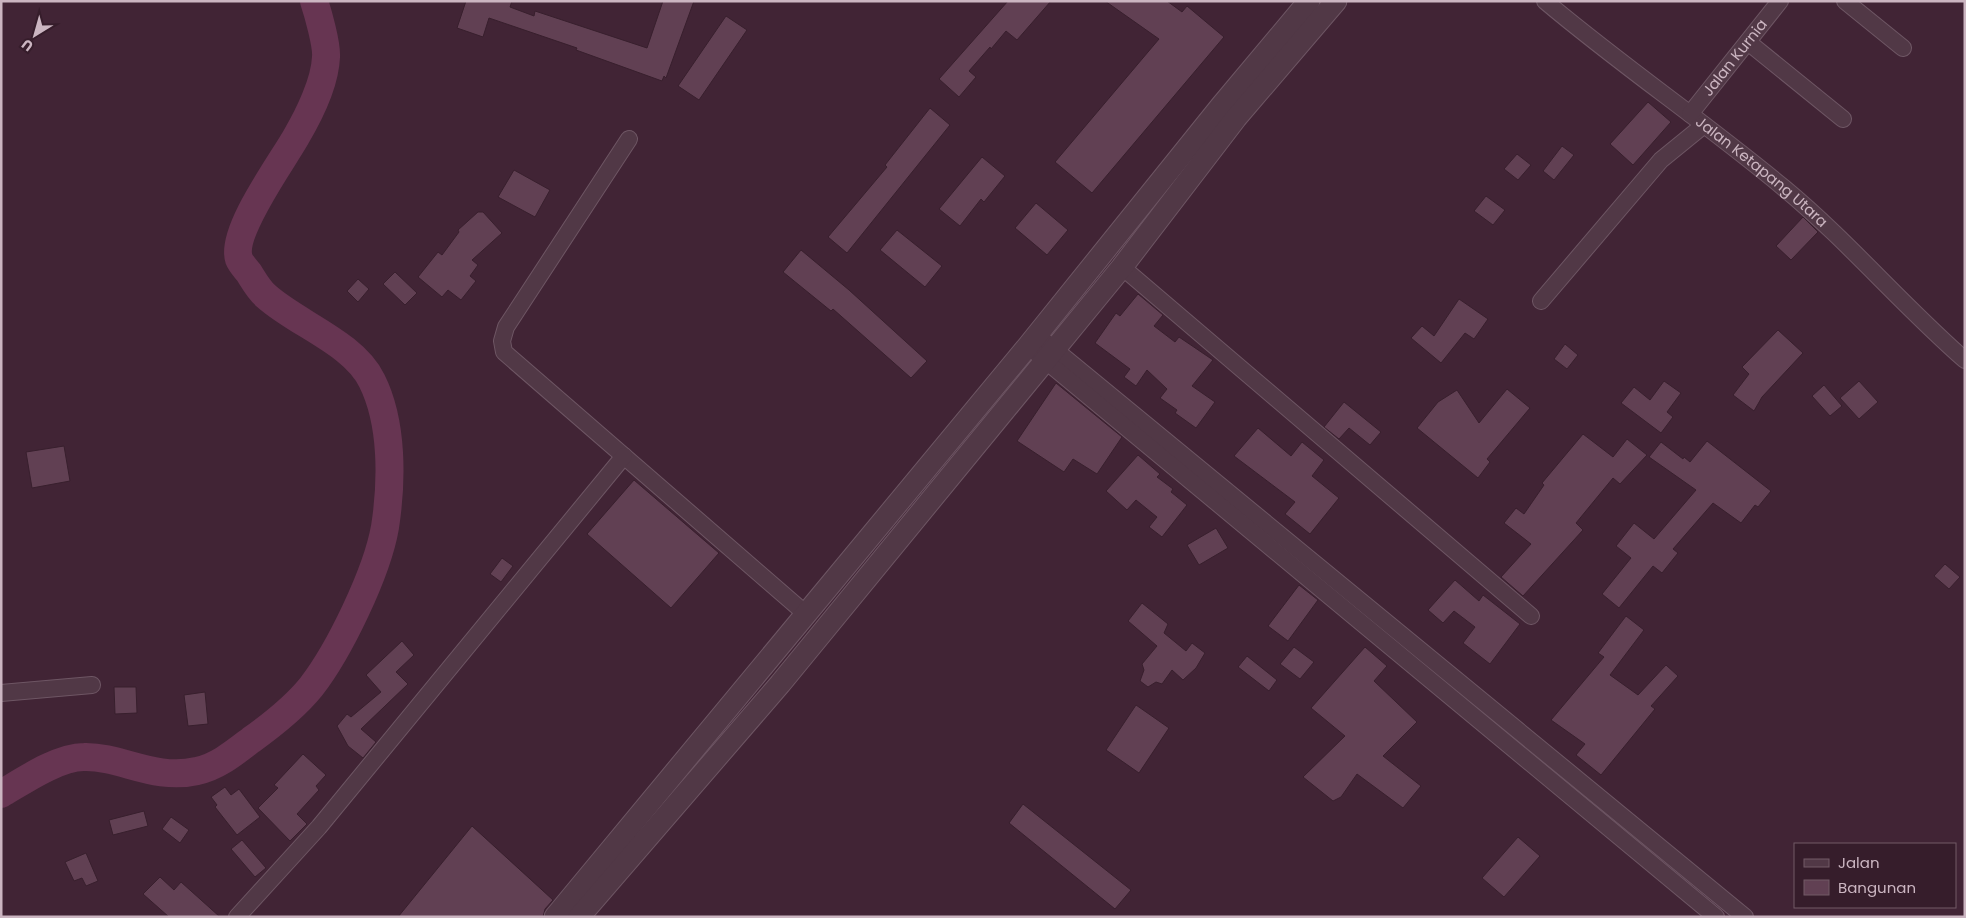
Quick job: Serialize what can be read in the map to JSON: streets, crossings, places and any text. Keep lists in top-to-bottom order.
{
  "streets": {
    "street": ["Jalan Kurnia", "Jalan Ketapang Utara"]
  },
  "crossings": [
    ["Jalan Kurnia", "Jalan Ketapang Utara"]
  ],
  "legend": ["Jalan", "Bangunan"],
  "north": "bottom left"
}
